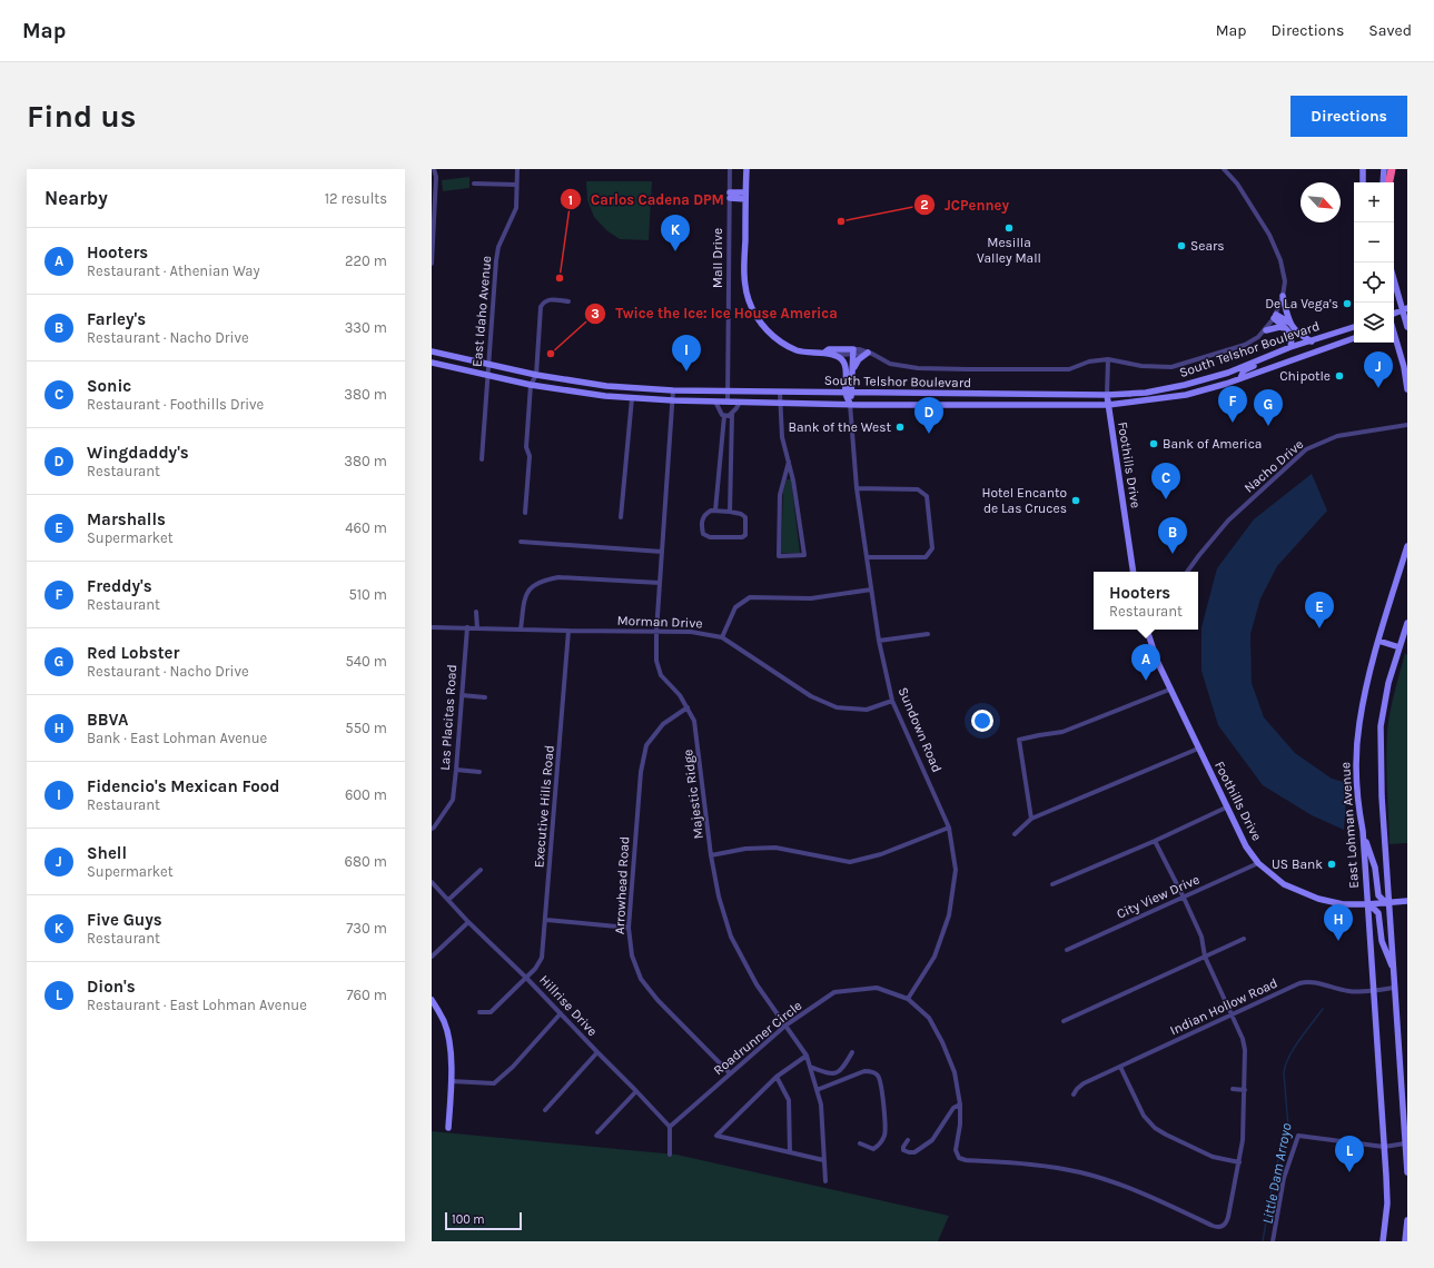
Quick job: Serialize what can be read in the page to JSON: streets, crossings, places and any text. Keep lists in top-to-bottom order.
{
  "streets": {
    "main road": [
      "South Telshor Boulevard",
      "Foothills Drive",
      "Sundown Road",
      "East Lohman Avenue"
    ],
    "street": [
      "Mall Drive",
      "East Idaho Avenue",
      "Nacho Drive",
      "Morman Drive",
      "Las Placitas Road",
      "Majestic Ridge",
      "Executive Hills Road",
      "Arrowhead Road",
      "City View Drive",
      "Hillrise Drive",
      "Indian Hollow Road",
      "Roadrunner Circle"
    ]
  },
  "crossings": [
    ["Mall Drive", "South Telshor Boulevard"],
    ["East Idaho Avenue", "South Telshor Boulevard"],
    ["South Telshor Boulevard", "Foothills Drive"],
    ["South Telshor Boulevard", "Sundown Road"],
    ["South Telshor Boulevard", "Majestic Ridge"],
    ["Foothills Drive", "East Lohman Avenue"],
    ["Foothills Drive", "City View Drive"],
    ["Morman Drive", "Las Placitas Road"],
    ["Morman Drive", "Sundown Road"],
    ["Morman Drive", "Majestic Ridge"],
    ["Morman Drive", "Executive Hills Road"],
    ["Sundown Road", "Roadrunner Circle"],
    ["Majestic Ridge", "Arrowhead Road"],
    ["Majestic Ridge", "Roadrunner Circle"],
    ["Executive Hills Road", "Hillrise Drive"],
    ["East Lohman Avenue", "Indian Hollow Road"],
    ["Arrowhead Road", "Roadrunner Circle"],
    ["Hillrise Drive", "Roadrunner Circle"]
  ],
  "water": ["Little Dam Arroyo"],
  "places": [
    "JCPenney",
    "Mesilla Valley Mall",
    "Sears",
    "Carlos Cadena DPM",
    "De La Vega's",
    "Twice the Ice: Ice House America",
    "Chipotle",
    "Bank of the West",
    "Bank of America",
    "Hotel Encanto de Las Cruces",
    "US Bank"
  ],
  "scale_bar": "100 m",
  "north": "bottom right",
  "page": {
    "header": "Map",
    "nav": ["Map", "Directions", "Saved"],
    "buttons": "Directions",
    "title": "Find us",
    "heading": ["Nearby", "12 results"],
    "map_buttons": ["+", "−"],
    "pins": [
      "K",
      "I",
      "J",
      "F",
      "G",
      "D",
      "C",
      "B",
      "E",
      "A",
      "H",
      "L"
    ],
    "list": [
      {
        "mark": "A",
        "name": "Hooters",
        "note": "Restaurant · Athenian Way",
        "value": "220 m"
      },
      {
        "mark": "B",
        "name": "Farley's",
        "note": "Restaurant · Nacho Drive",
        "value": "330 m"
      },
      {
        "mark": "C",
        "name": "Sonic",
        "note": "Restaurant · Foothills Drive",
        "value": "380 m"
      },
      {
        "mark": "D",
        "name": "Wingdaddy's",
        "note": "Restaurant",
        "value": "380 m"
      },
      {
        "mark": "E",
        "name": "Marshalls",
        "note": "Supermarket",
        "value": "460 m"
      },
      {
        "mark": "F",
        "name": "Freddy's",
        "note": "Restaurant",
        "value": "510 m"
      },
      {
        "mark": "G",
        "name": "Red Lobster",
        "note": "Restaurant · Nacho Drive",
        "value": "540 m"
      },
      {
        "mark": "H",
        "name": "BBVA",
        "note": "Bank · East Lohman Avenue",
        "value": "550 m"
      },
      {
        "mark": "I",
        "name": "Fidencio's Mexican Food",
        "note": "Restaurant",
        "value": "600 m"
      },
      {
        "mark": "J",
        "name": "Shell",
        "note": "Supermarket",
        "value": "680 m"
      },
      {
        "mark": "K",
        "name": "Five Guys",
        "note": "Restaurant",
        "value": "730 m"
      },
      {
        "mark": "L",
        "name": "Dion's",
        "note": "Restaurant · East Lohman Avenue",
        "value": "760 m"
      }
    ],
    "popup": ["Hooters", "Restaurant"],
    "scale": "100 m"
  }
}
